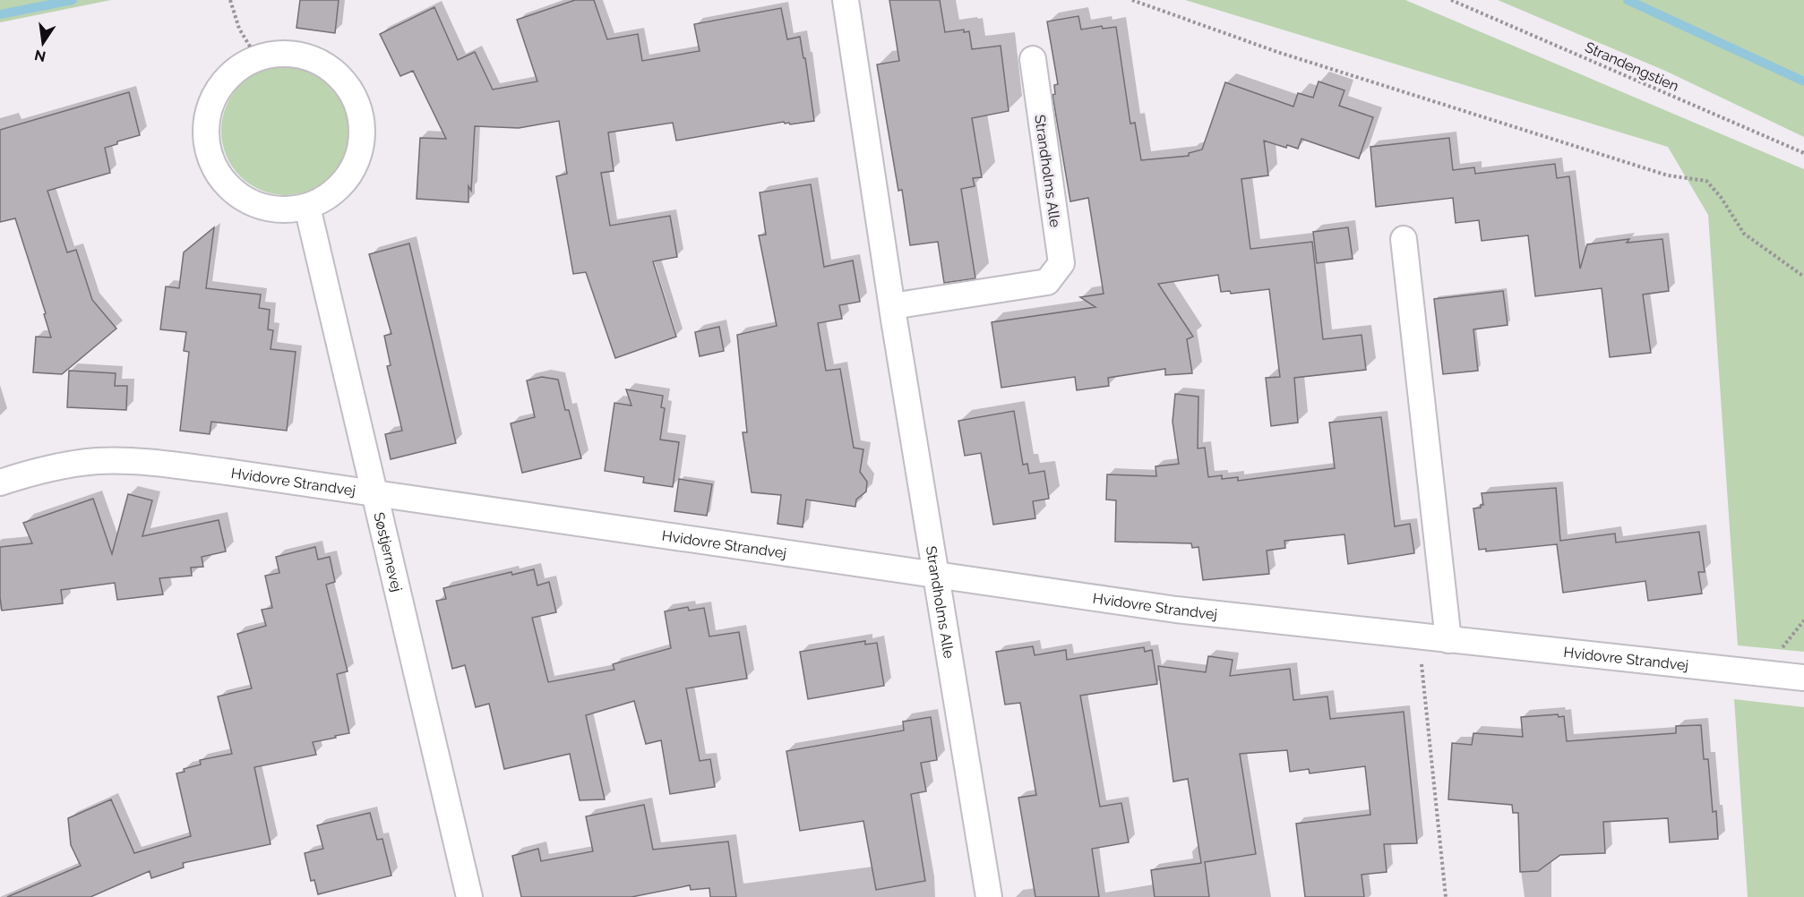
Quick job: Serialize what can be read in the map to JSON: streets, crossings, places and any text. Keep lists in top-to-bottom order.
{
  "streets": {
    "street": ["Strandholms Alle", "Hvidovre Strandvej", "Søstjernevej"],
    "path": ["Strandengstien"]
  },
  "crossings": [
    ["Strandholms Alle", "Hvidovre Strandvej"],
    ["Hvidovre Strandvej", "Søstjernevej"]
  ],
  "north": "bottom"
}
